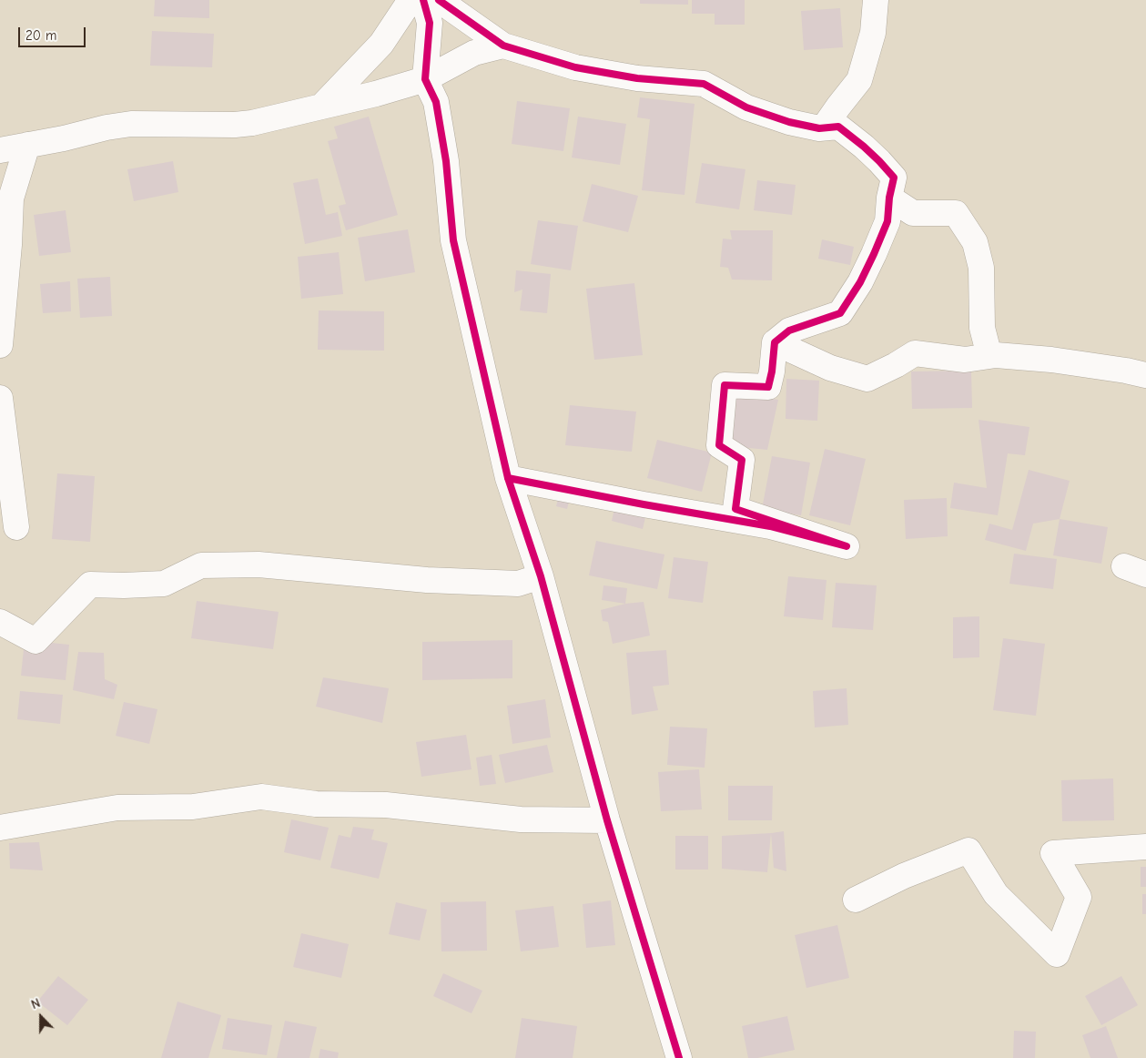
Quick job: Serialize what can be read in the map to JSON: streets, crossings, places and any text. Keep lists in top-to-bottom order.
{
  "scale_bar": "20 m",
  "north": "top"
}
